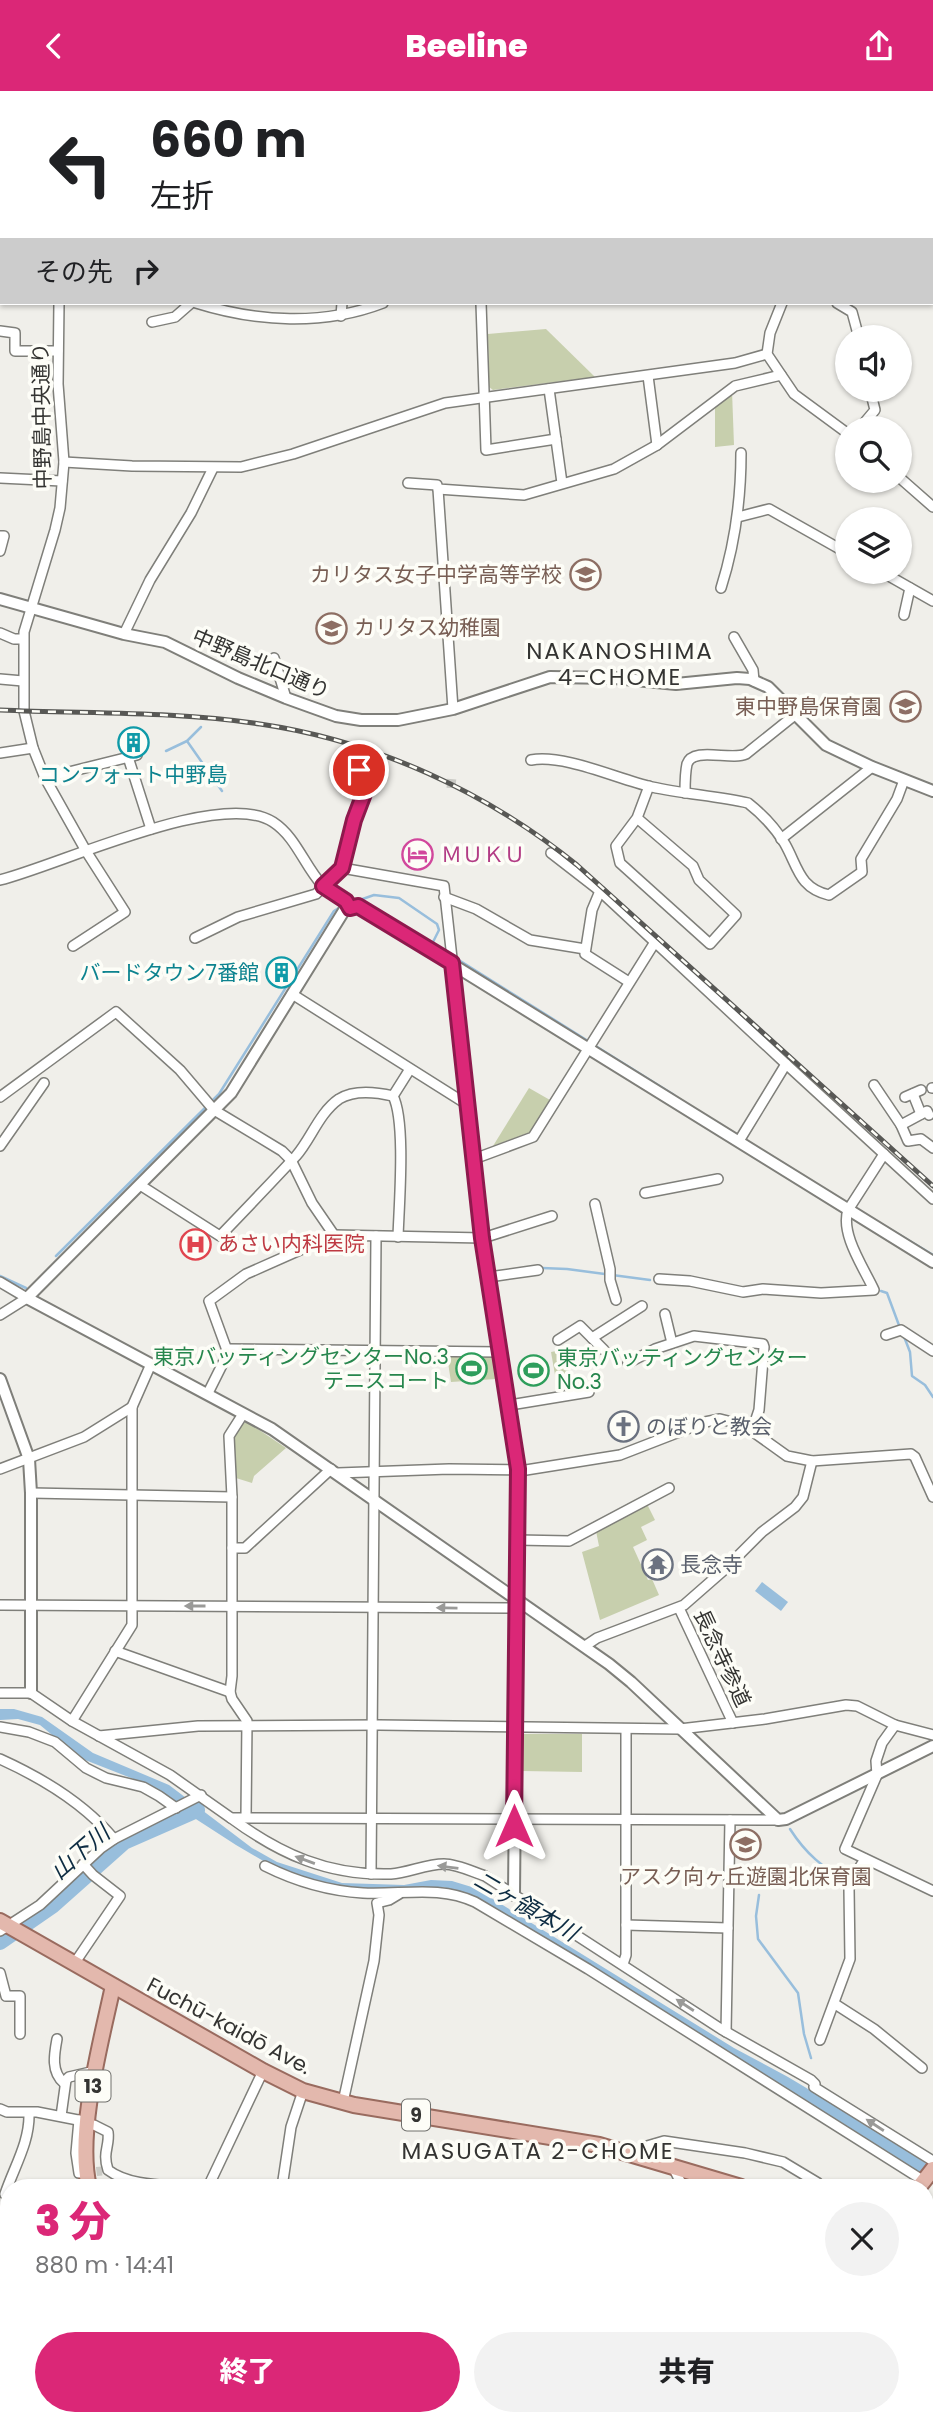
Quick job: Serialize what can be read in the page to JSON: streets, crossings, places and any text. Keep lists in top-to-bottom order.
{
  "streets": {
    "main road": ["Fuchū-kaidō Ave.", "13", "9"],
    "street": ["中野島中央通り", "中野島北口通り", "長念寺参道"]
  },
  "crossings": [
    ["中野島中央通り", "中野島北口通り"],
    ["Fuchū-kaidō Ave.", "13"]
  ],
  "districts": ["NAKANOSHIMA 4-CHOME", "MASUGATA 2-CHOME"],
  "water": ["山下川", "二ヶ領本川"],
  "places": {
    "school or university": [
      "カリタス女子中学高等学校",
      "カリタス幼稚園",
      "東中野島保育園",
      "アスク向ヶ丘遊園北保育園"
    ],
    "building": ["コンフォート中野島", "バードタウン7番館"],
    "hotel": ["ＭＵＫＵ"],
    "hospital": ["あさい内科医院"],
    "sports": ["東京バッティングセンターNo.3 テニスコート", "東京バッティングセンター No.3"],
    "church": ["のぼりと教会"],
    "temple": ["長念寺"]
  },
  "page": {
    "header": "Beeline",
    "turn": ["660 m", "左折"],
    "then": "その先",
    "heading": ["3 分", "880 m · 14:41"],
    "buttons": ["終了", "共有"]
  }
}
